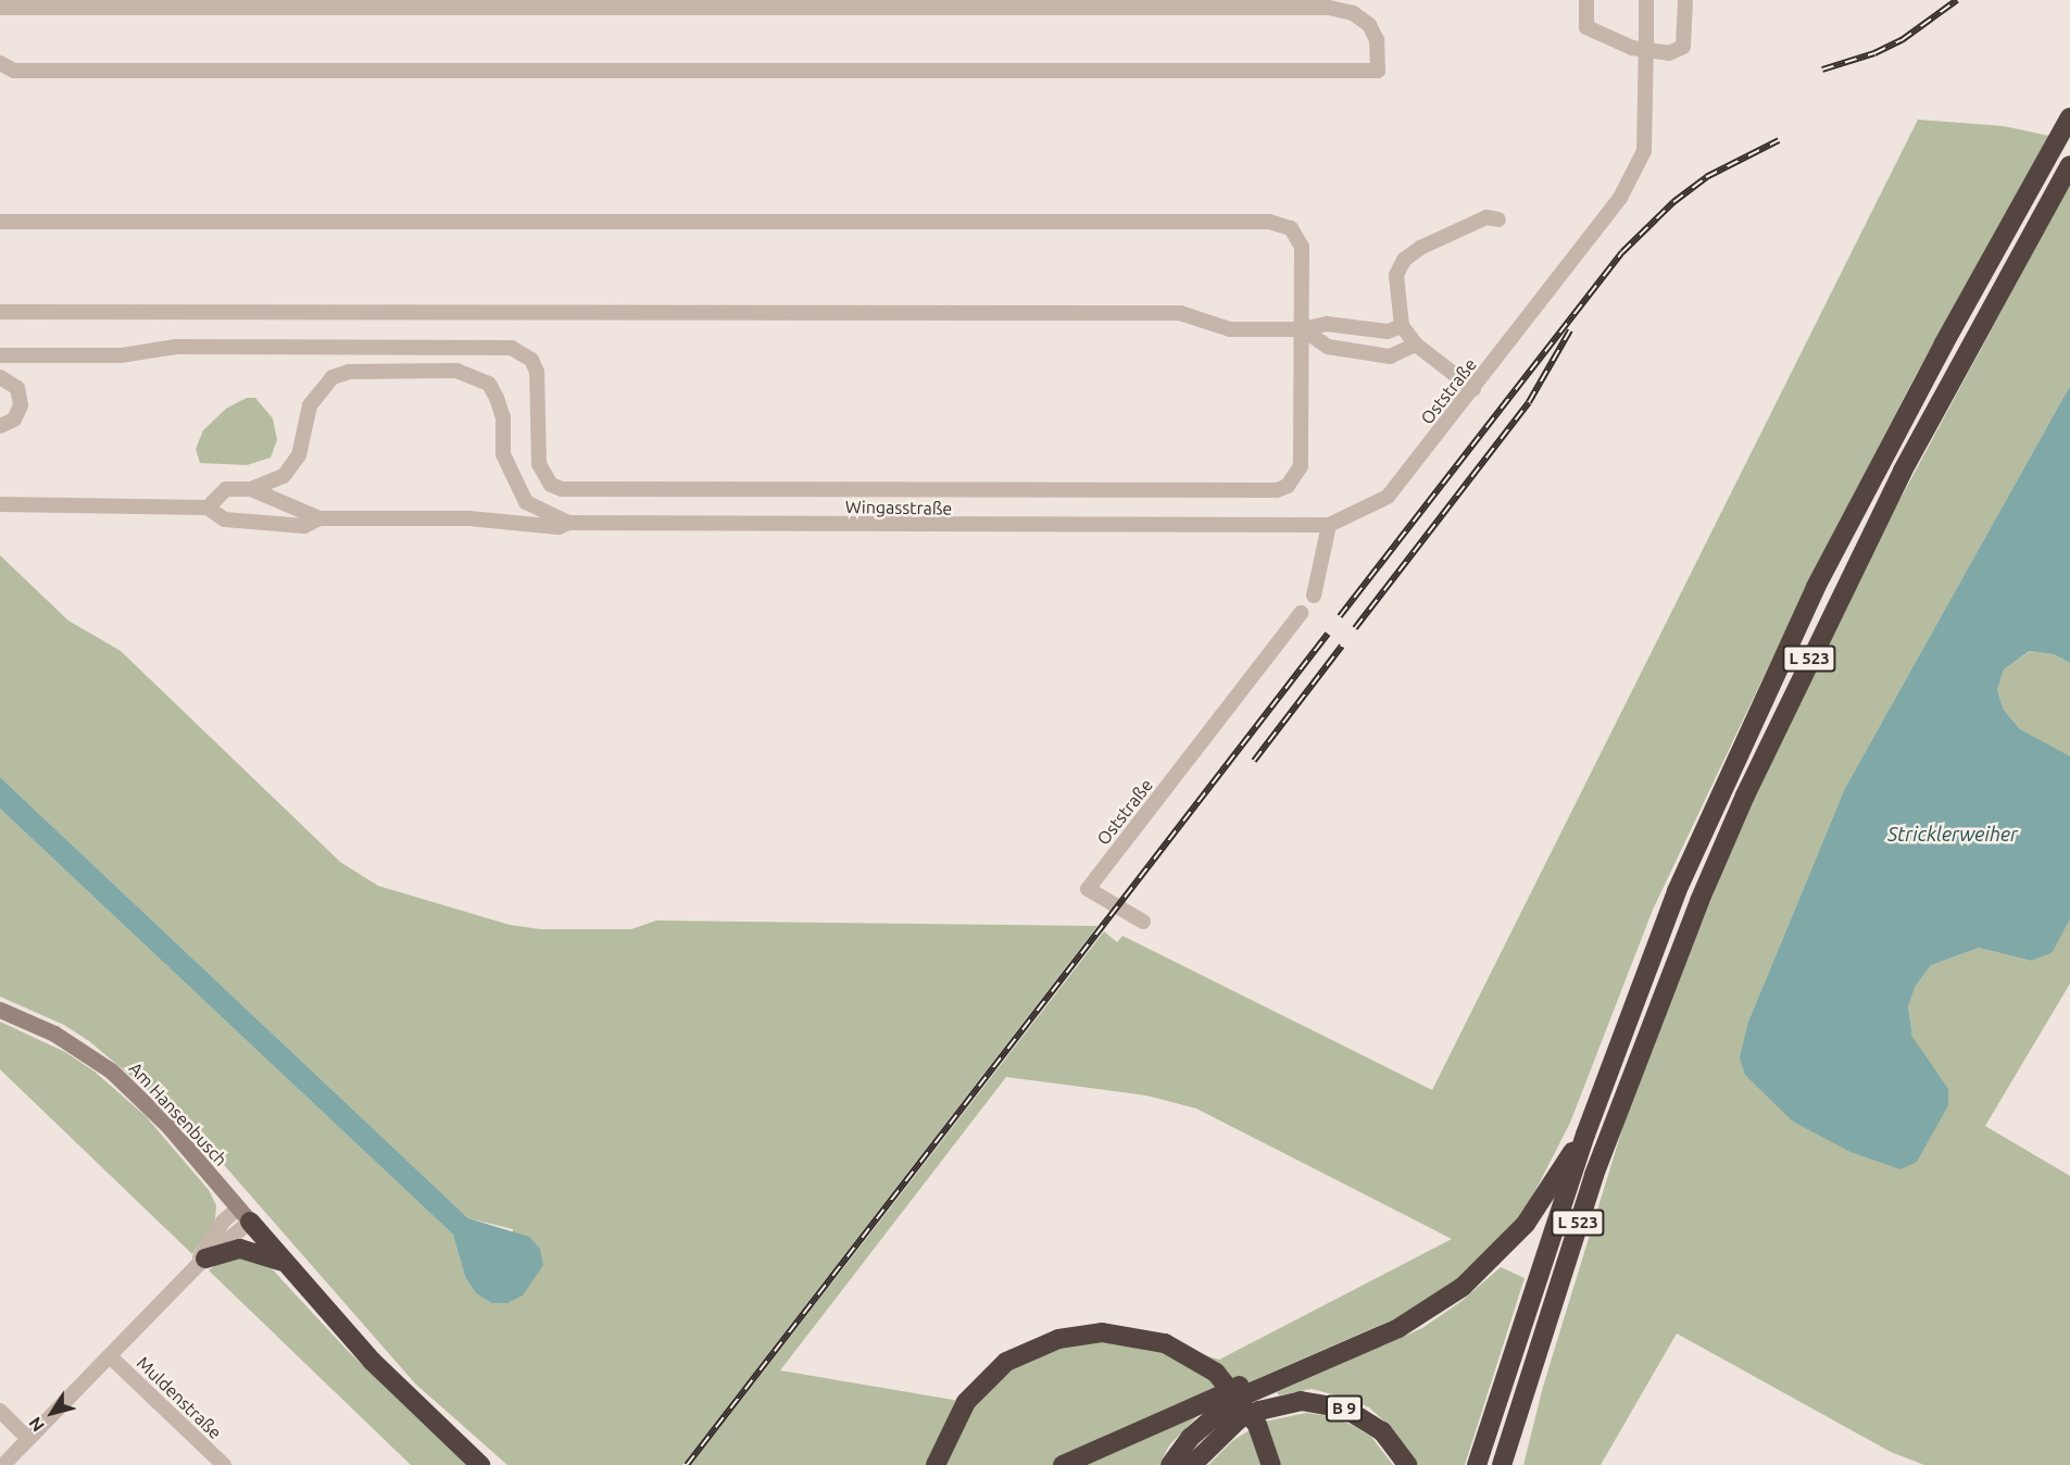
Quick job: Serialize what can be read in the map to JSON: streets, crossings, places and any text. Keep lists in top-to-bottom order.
{
  "streets": {
    "highway": ["L 523", "B 9"],
    "street": [
      "Oststraße",
      "Wingasstraße",
      "Am Hansenbusch",
      "Muldenstraße"
    ]
  },
  "crossings": [
    ["Oststraße", "Wingasstraße"]
  ],
  "water": ["Stricklerweiher"],
  "north": "bottom left"
}
